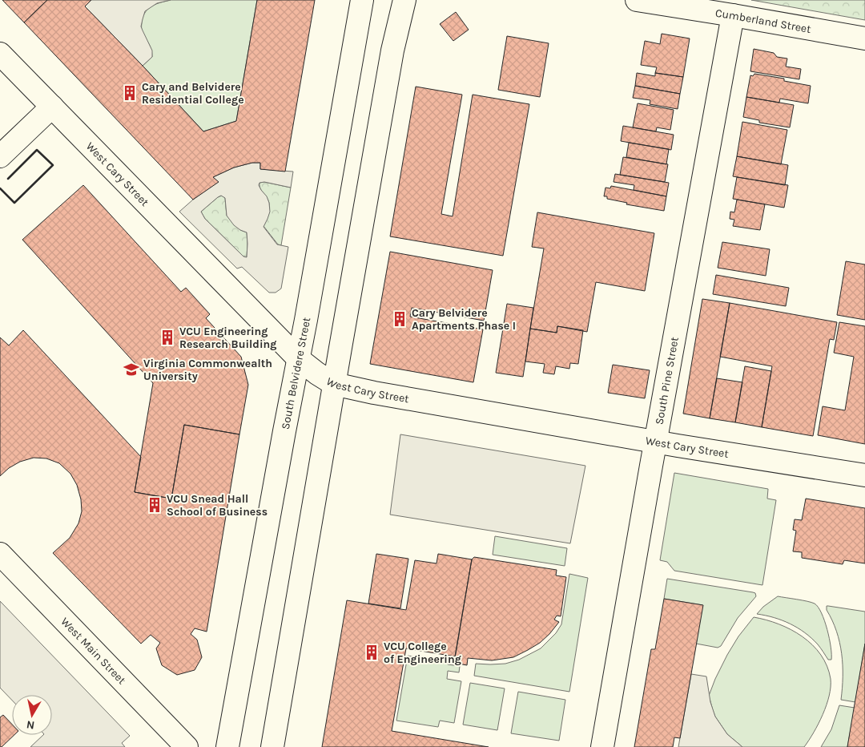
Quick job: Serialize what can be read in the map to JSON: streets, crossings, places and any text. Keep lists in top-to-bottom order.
{
  "streets": {
    "main road": [
      "Cumberland Street",
      "West Cary Street",
      "South Belvidere Street",
      "South Pine Street",
      "West Main Street"
    ]
  },
  "crossings": [
    ["Cumberland Street", "South Pine Street"],
    ["West Cary Street", "South Belvidere Street"],
    ["West Cary Street", "South Pine Street"]
  ],
  "places": {
    "building": [
      "Cary and Belvidere Residential College",
      "Cary Belvidere Apartments Phase I",
      "VCU Engineering Research Building",
      "VCU Snead Hall School of Business",
      "VCU College of Engineering"
    ],
    "school or university": ["Virginia Commonwealth University"]
  },
  "north": "bottom"
}
